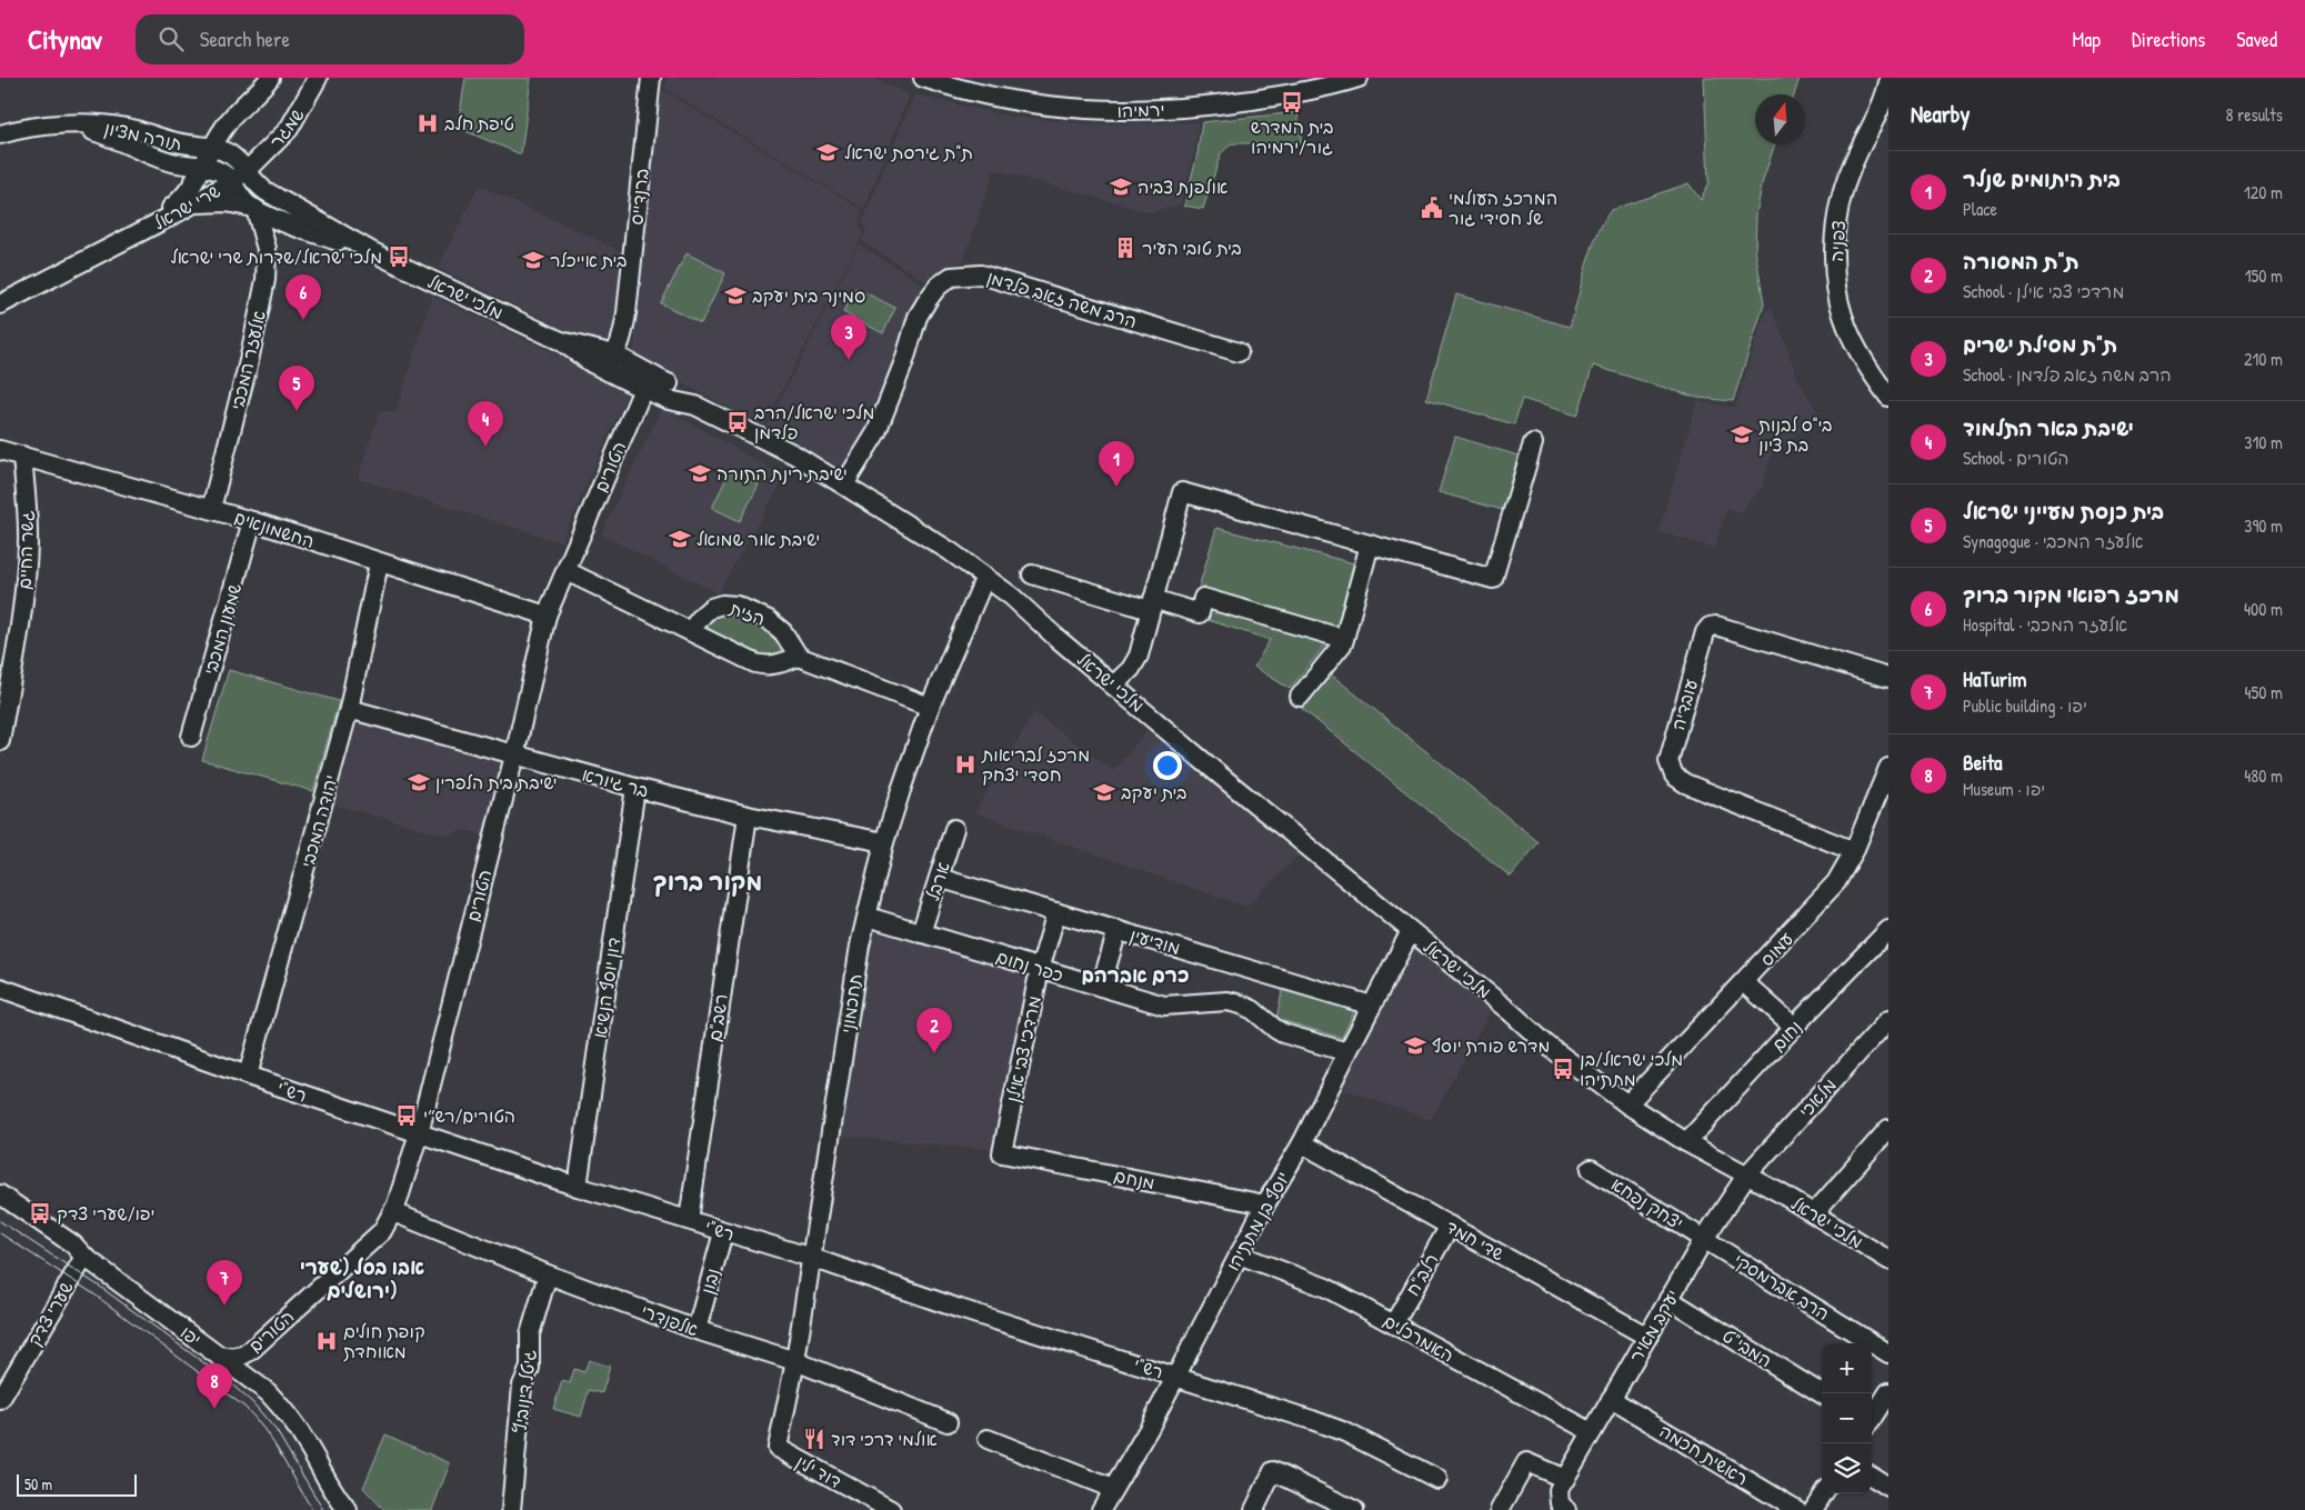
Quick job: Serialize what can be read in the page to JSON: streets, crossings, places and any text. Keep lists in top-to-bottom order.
{
  "streets": {
    "street": [
      "ירמיהו",
      "שמגר",
      "תורה מציון",
      "ברנדייס",
      "שרי ישראל",
      "צפניה",
      "מלכי ישראל",
      "הרב משה זאב פלדמן",
      "אלעזר המכבי",
      "הטורים",
      "החשמונאים",
      "גשר החיים",
      "הזית",
      "שמעון המכבי",
      "עובדיה",
      "בר גיורא",
      "יהודה המכבי",
      "ארבל",
      "מודיעין",
      "עמוס",
      "כפר נחום",
      "דון יוסף הנשיא",
      "תחכמוני",
      "רשב\"ם",
      "נחום",
      "מרדכי צבי אילן",
      "רש\"י",
      "מלאכי",
      "מנחם",
      "יצחק נפחא",
      "יוסף בן מתתיהו",
      "שדי חמד",
      "רלב\"ח",
      "נבון",
      "הרב אברמסקי",
      "שערי צדק",
      "אלפנדרי",
      "יעקב מאיר",
      "יפו",
      "האמרכלים",
      "המבי\"ט",
      "גיטל דינוביץ",
      "ראשית חכמה",
      "דוד ילין"
    ]
  },
  "crossings": [
    ["שמגר", "שרי ישראל"],
    ["שמגר", "מלכי ישראל"],
    ["תורה מציון", "שרי ישראל"],
    ["תורה מציון", "מלכי ישראל"],
    ["ברנדייס", "מלכי ישראל"],
    ["שרי ישראל", "מלכי ישראל"],
    ["מלכי ישראל", "הרב משה זאב פלדמן"],
    ["מלכי ישראל", "אלעזר המכבי"],
    ["מלכי ישראל", "הטורים"],
    ["מלכי ישראל", "עמוס"],
    ["מלכי ישראל", "תחכמוני"],
    ["מלכי ישראל", "נחום"],
    ["מלכי ישראל", "מלאכי"],
    ["מלכי ישראל", "יוסף בן מתתיהו"],
    ["מלכי ישראל", "יעקב מאיר"],
    ["אלעזר המכבי", "החשמונאים"],
    ["הטורים", "החשמונאים"],
    ["הטורים", "בר גיורא"],
    ["הטורים", "רש\"י"],
    ["הטורים", "אלפנדרי"],
    ["הטורים", "יפו"],
    ["החשמונאים", "גשר החיים"],
    ["החשמונאים", "שמעון המכבי"],
    ["החשמונאים", "יהודה המכבי"],
    ["עובדיה", "עמוס"],
    ["בר גיורא", "יהודה המכבי"],
    ["בר גיורא", "דון יוסף הנשיא"],
    ["בר גיורא", "תחכמוני"],
    ["בר גיורא", "רשב\"ם"],
    ["יהודה המכבי", "רש\"י"],
    ["ארבל", "מודיעין"],
    ["ארבל", "כפר נחום"],
    ["מודיעין", "מרדכי צבי אילן"],
    ["מודיעין", "יוסף בן מתתיהו"],
    ["כפר נחום", "תחכמוני"],
    ["כפר נחום", "מרדכי צבי אילן"],
    ["כפר נחום", "יוסף בן מתתיהו"],
    ["דון יוסף הנשיא", "רש\"י"],
    ["תחכמוני", "רש\"י"],
    ["תחכמוני", "אלפנדרי"],
    ["תחכמוני", "דוד ילין"],
    ["רשב\"ם", "רש\"י"],
    ["מרדכי צבי אילן", "מנחם"],
    ["רש\"י", "יוסף בן מתתיהו"],
    ["רש\"י", "נבון"],
    ["מלאכי", "יעקב מאיר"],
    ["מנחם", "יוסף בן מתתיהו"],
    ["יצחק נפחא", "הרב אברמסקי"],
    ["יצחק נפחא", "יעקב מאיר"],
    ["יוסף בן מתתיהו", "שדי חמד"],
    ["יוסף בן מתתיהו", "האמרכלים"],
    ["שדי חמד", "רלב\"ח"],
    ["שדי חמד", "יעקב מאיר"],
    ["רלב\"ח", "האמרכלים"],
    ["נבון", "אלפנדרי"],
    ["הרב אברמסקי", "יעקב מאיר"],
    ["שערי צדק", "יפו"],
    ["אלפנדרי", "גיטל דינוביץ"],
    ["יעקב מאיר", "האמרכלים"],
    ["יעקב מאיר", "המבי\"ט"],
    ["יעקב מאיר", "ראשית חכמה"]
  ],
  "districts": ["מקור ברוך", "כרם אברהם", "אבו בסל (שערי ירושלים)"],
  "places": {
    "bus stop": [
      "בית המדרש גור/ירמיהו",
      "מלכי ישראל/שדרות שרי ישראל",
      "מלכי ישראל/הרב פלדמן",
      "מלכי ישראל/בן מתתיהו",
      "הטורים/רש״י",
      "יפו/שערי צדק"
    ],
    "hospital": ["טיפת חלב", "מרכז לבריאות חסדי יצחק", "קופת חולים מאוחדת"],
    "school or university": [
      "ת\"ת גירסת ישראל",
      "אולפנת צביה",
      "בית אייכלר",
      "סמינר בית יעקב",
      "בי\"ס לבנות בת ציון",
      "ישיבת רינת התורה",
      "ישיבת אור שמואל",
      "ישיבת בית הלפרין",
      "בית יעקב",
      "מדרש פורת יוסף"
    ],
    "public building": ["המרכז העולמי של חסידי גור"],
    "building": ["בית טובי העיר"],
    "restaurant": ["אולמי דרכי דוד"]
  },
  "scale_bar": "50 m",
  "north": "top",
  "page": {
    "header": "Citynav",
    "search": "Search here",
    "nav": ["Map", "Directions", "Saved"],
    "heading": ["Nearby", "8 results"],
    "list": [
      {
        "mark": "1",
        "name": "בית היתומים שנלר",
        "note": "Place",
        "value": "120 m"
      },
      {
        "mark": "2",
        "name": "ת\"ת המסורה",
        "note": "School · מרדכי צבי אילן",
        "value": "150 m"
      },
      {
        "mark": "3",
        "name": "ת\"ת מסילת ישרים",
        "note": "School · הרב משה זאב פלדמן",
        "value": "210 m"
      },
      {
        "mark": "4",
        "name": "ישיבת באר התלמוד",
        "note": "School · הטורים",
        "value": "310 m"
      },
      {
        "mark": "5",
        "name": "בית כנסת מעייני ישראל",
        "note": "Synagogue · אלעזר המכבי",
        "value": "390 m"
      },
      {
        "mark": "6",
        "name": "מרכז רפואי מקור ברוך",
        "note": "Hospital · אלעזר המכבי",
        "value": "400 m"
      },
      {
        "mark": "7",
        "name": "HaTurim",
        "note": "Public building · יפו",
        "value": "450 m"
      },
      {
        "mark": "8",
        "name": "Beita",
        "note": "Museum · יפו",
        "value": "480 m"
      }
    ],
    "pins": [
      "6",
      "3",
      "5",
      "4",
      "1",
      "2",
      "7",
      "8"
    ],
    "map_buttons": ["+", "−"],
    "scale": "50 m"
  }
}
